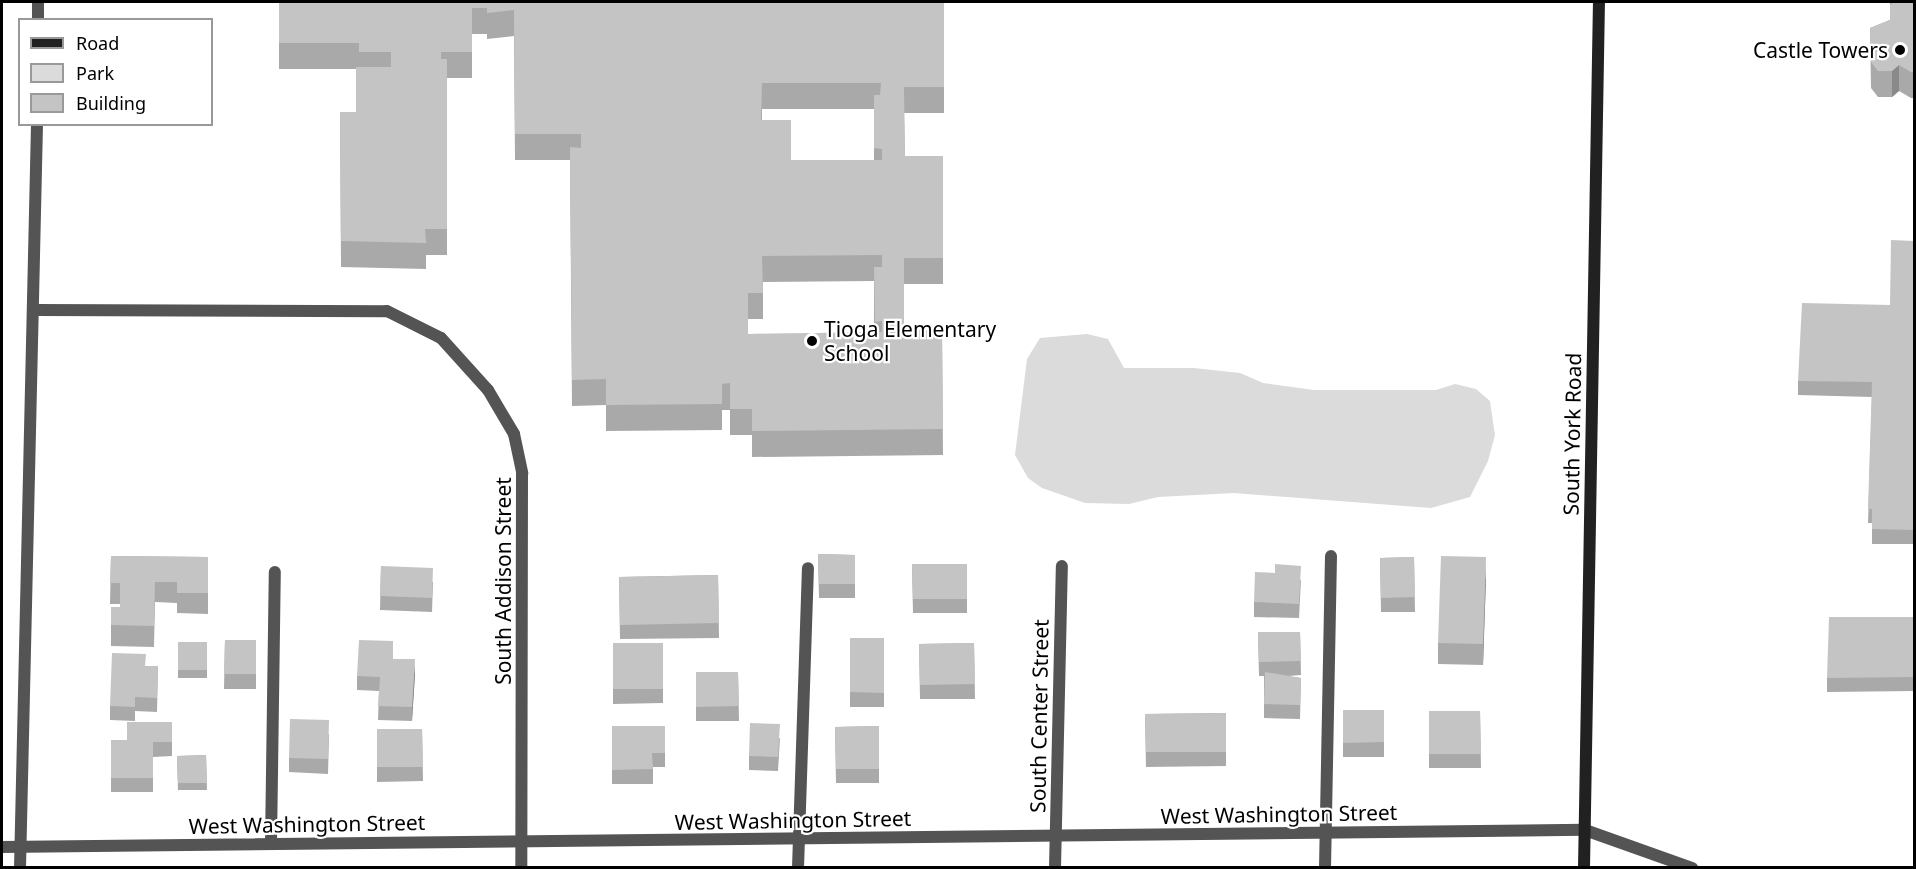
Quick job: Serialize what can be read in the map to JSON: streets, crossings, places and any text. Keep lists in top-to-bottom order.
{
  "streets": {
    "main road": ["South York Road"],
    "street": ["South Addison Street", "South Center Street", "West Washington Street"]
  },
  "crossings": [
    ["South York Road", "West Washington Street"],
    ["South Addison Street", "West Washington Street"],
    ["South Center Street", "West Washington Street"]
  ],
  "places": ["Castle Towers", "Tioga Elementary School"],
  "legend": ["Road", "Park", "Building"]
}
